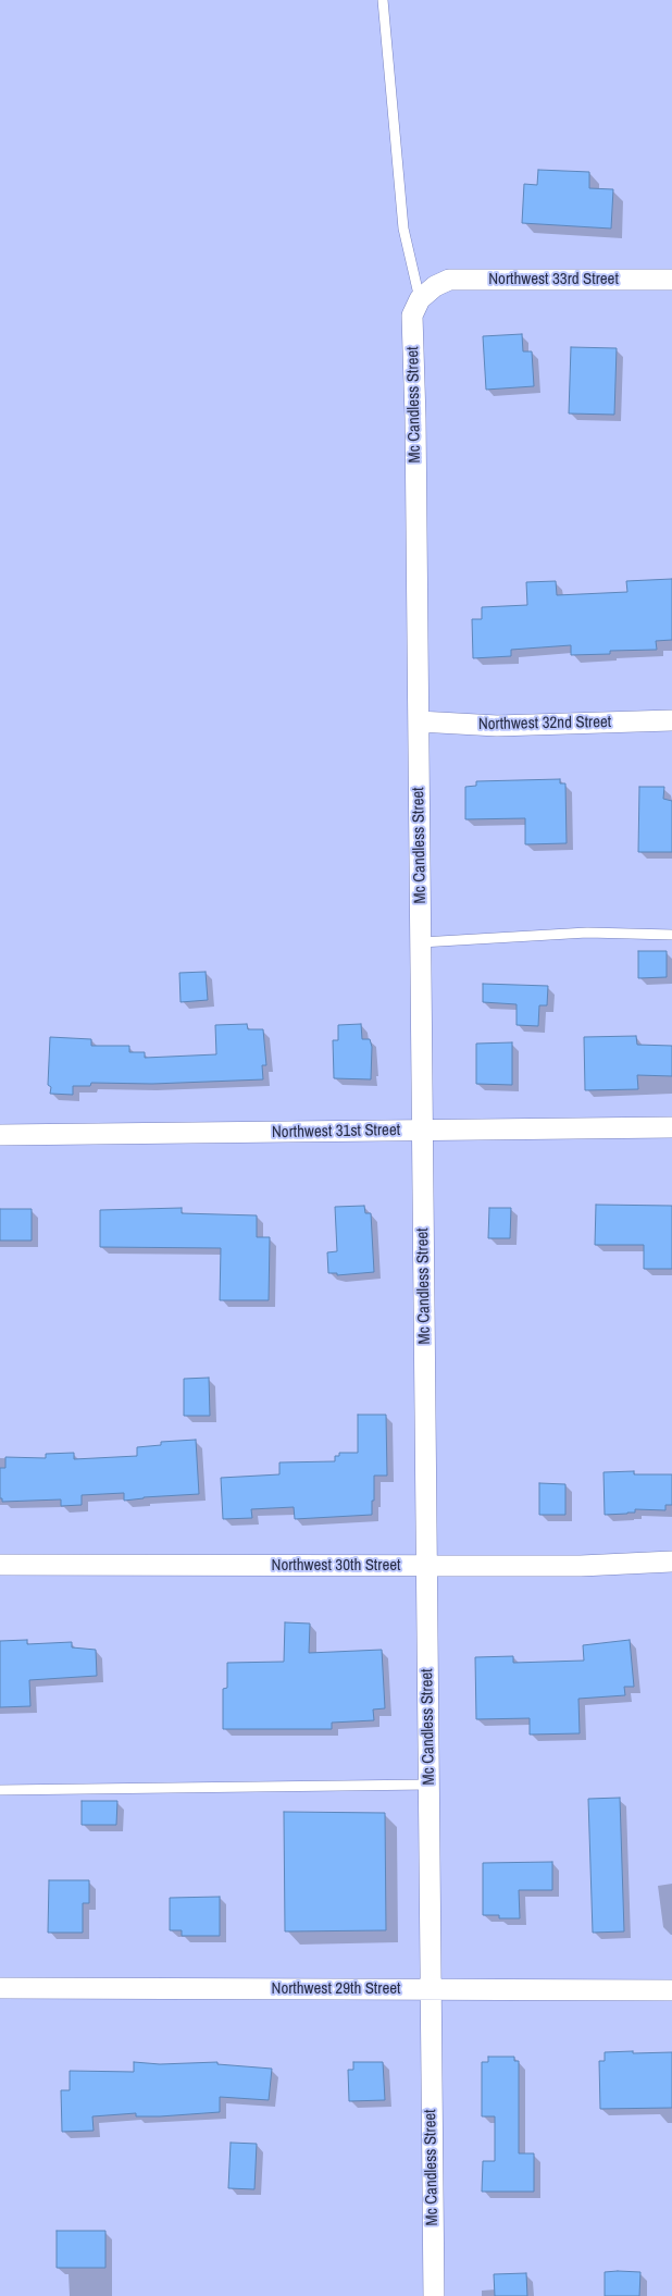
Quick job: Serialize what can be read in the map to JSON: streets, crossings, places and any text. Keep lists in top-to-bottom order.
{
  "streets": {
    "street": [
      "Northwest 33rd Street",
      "Mc Candless Street",
      "Northwest 32nd Street",
      "Northwest 31st Street",
      "Northwest 30th Street",
      "Northwest 29th Street"
    ]
  },
  "crossings": [
    ["Northwest 33rd Street", "Mc Candless Street"],
    ["Mc Candless Street", "Northwest 32nd Street"],
    ["Mc Candless Street", "Northwest 31st Street"],
    ["Mc Candless Street", "Northwest 30th Street"],
    ["Mc Candless Street", "Northwest 29th Street"]
  ]
}
